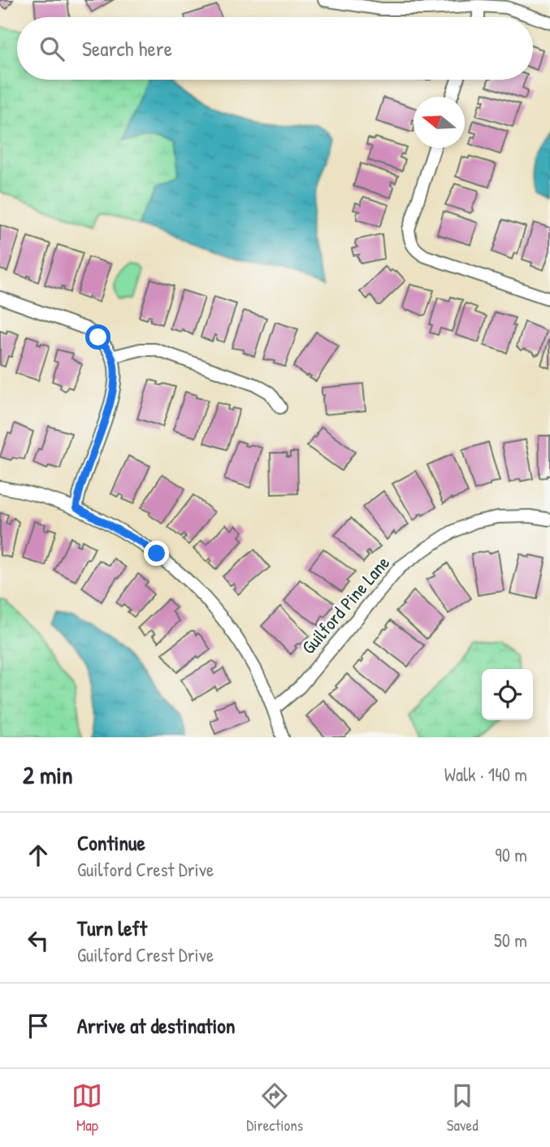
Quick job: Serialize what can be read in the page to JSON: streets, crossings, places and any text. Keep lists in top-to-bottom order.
{
  "streets": {
    "street": ["Guilford Pine Lane"]
  },
  "north": "left",
  "page": {
    "search": "Search here",
    "heading": ["2 min", "Walk · 140 m"],
    "list": [
      ["Continue", "Guilford Crest Drive", "90 m"],
      ["Turn left", "Guilford Crest Drive", "50 m"],
      "Arrive at destination"
    ],
    "nav": ["Map", "Directions", "Saved"]
  }
}
